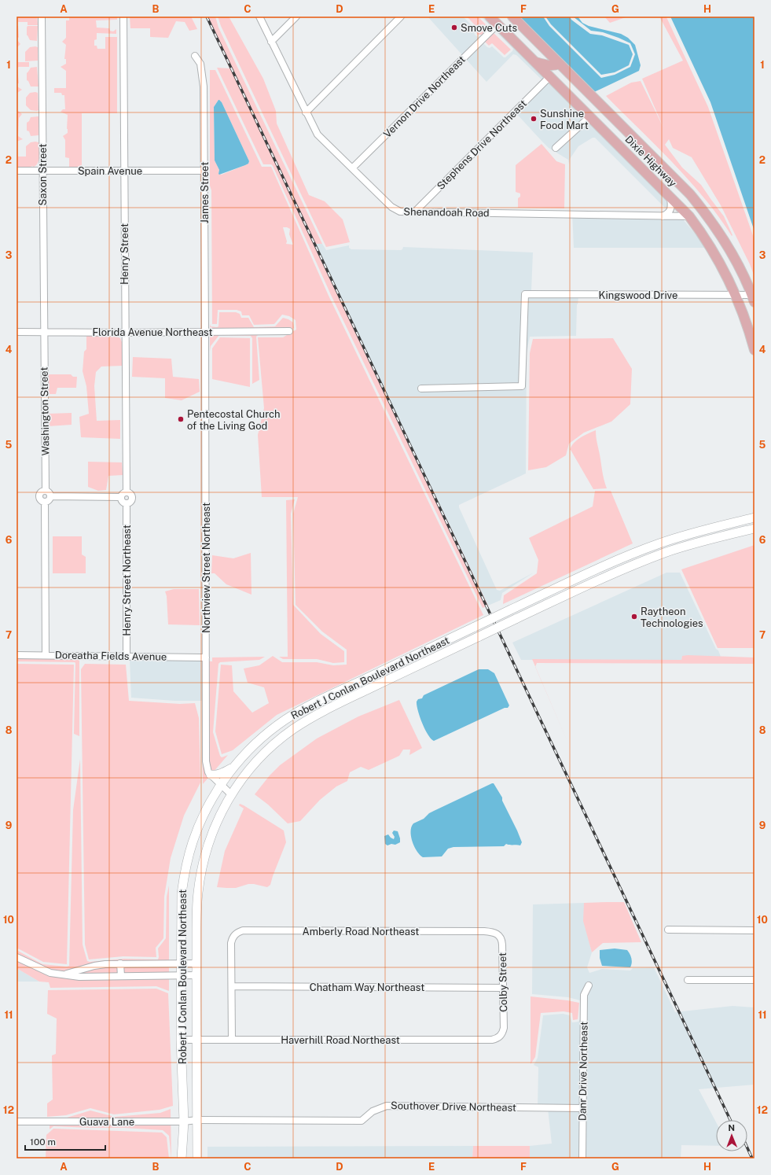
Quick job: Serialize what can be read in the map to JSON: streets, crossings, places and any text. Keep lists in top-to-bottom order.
{
  "streets": {
    "main road": ["Dixie Highway", "Robert J Conlan Boulevard Northeast"],
    "street": [
      "Vernon Drive Northeast",
      "Stephens Drive Northeast",
      "Spain Avenue",
      "Saxon Street",
      "James Street",
      "Shenandoah Road",
      "Henry Street",
      "Kingswood Drive",
      "Florida Avenue Northeast",
      "Washington Street",
      "Northview Street Northeast",
      "Henry Street Northeast",
      "Doreatha Fields Avenue",
      "Amberly Road Northeast",
      "Colby Street",
      "Chatham Way Northeast",
      "Haverhill Road Northeast",
      "Danr Drive Northeast",
      "Southover Drive Northeast",
      "Guava Lane"
    ]
  },
  "crossings": [
    ["Vernon Drive Northeast", "Dixie Highway"],
    ["Vernon Drive Northeast", "Shenandoah Road"],
    ["Stephens Drive Northeast", "Dixie Highway"],
    ["Stephens Drive Northeast", "Shenandoah Road"],
    ["Dixie Highway", "Shenandoah Road"],
    ["Dixie Highway", "Kingswood Drive"],
    ["Spain Avenue", "Saxon Street"],
    ["Spain Avenue", "James Street"],
    ["Spain Avenue", "Henry Street"],
    ["Saxon Street", "Florida Avenue Northeast"],
    ["Saxon Street", "Washington Street"],
    ["James Street", "Florida Avenue Northeast"],
    ["James Street", "Northview Street Northeast"],
    ["Henry Street", "Florida Avenue Northeast"],
    ["Henry Street", "Henry Street Northeast"],
    ["Florida Avenue Northeast", "Washington Street"],
    ["Florida Avenue Northeast", "Northview Street Northeast"],
    ["Northview Street Northeast", "Doreatha Fields Avenue"],
    ["Northview Street Northeast", "Robert J Conlan Boulevard Northeast"],
    ["Henry Street Northeast", "Doreatha Fields Avenue"],
    ["Robert J Conlan Boulevard Northeast", "Haverhill Road Northeast"],
    ["Robert J Conlan Boulevard Northeast", "Southover Drive Northeast"],
    ["Robert J Conlan Boulevard Northeast", "Guava Lane"],
    ["Amberly Road Northeast", "Colby Street"],
    ["Amberly Road Northeast", "Chatham Way Northeast"],
    ["Colby Street", "Chatham Way Northeast"],
    ["Colby Street", "Haverhill Road Northeast"],
    ["Danr Drive Northeast", "Southover Drive Northeast"],
    ["Southover Drive Northeast", "Guava Lane"]
  ],
  "places": [
    "Smove Cuts",
    "Sunshine Food Mart",
    "Pentecostal Church of the Living God",
    "Raytheon Technologies"
  ],
  "scale_bar": "100 m",
  "north": "top",
  "grid": {
    "columns": [
      "A",
      "B",
      "C",
      "D",
      "E",
      "F",
      "G",
      "H"
    ],
    "rows": [
      "1",
      "2",
      "3",
      "4",
      "5",
      "6",
      "7",
      "8",
      "9",
      "10",
      "11",
      "12"
    ]
  }
}
